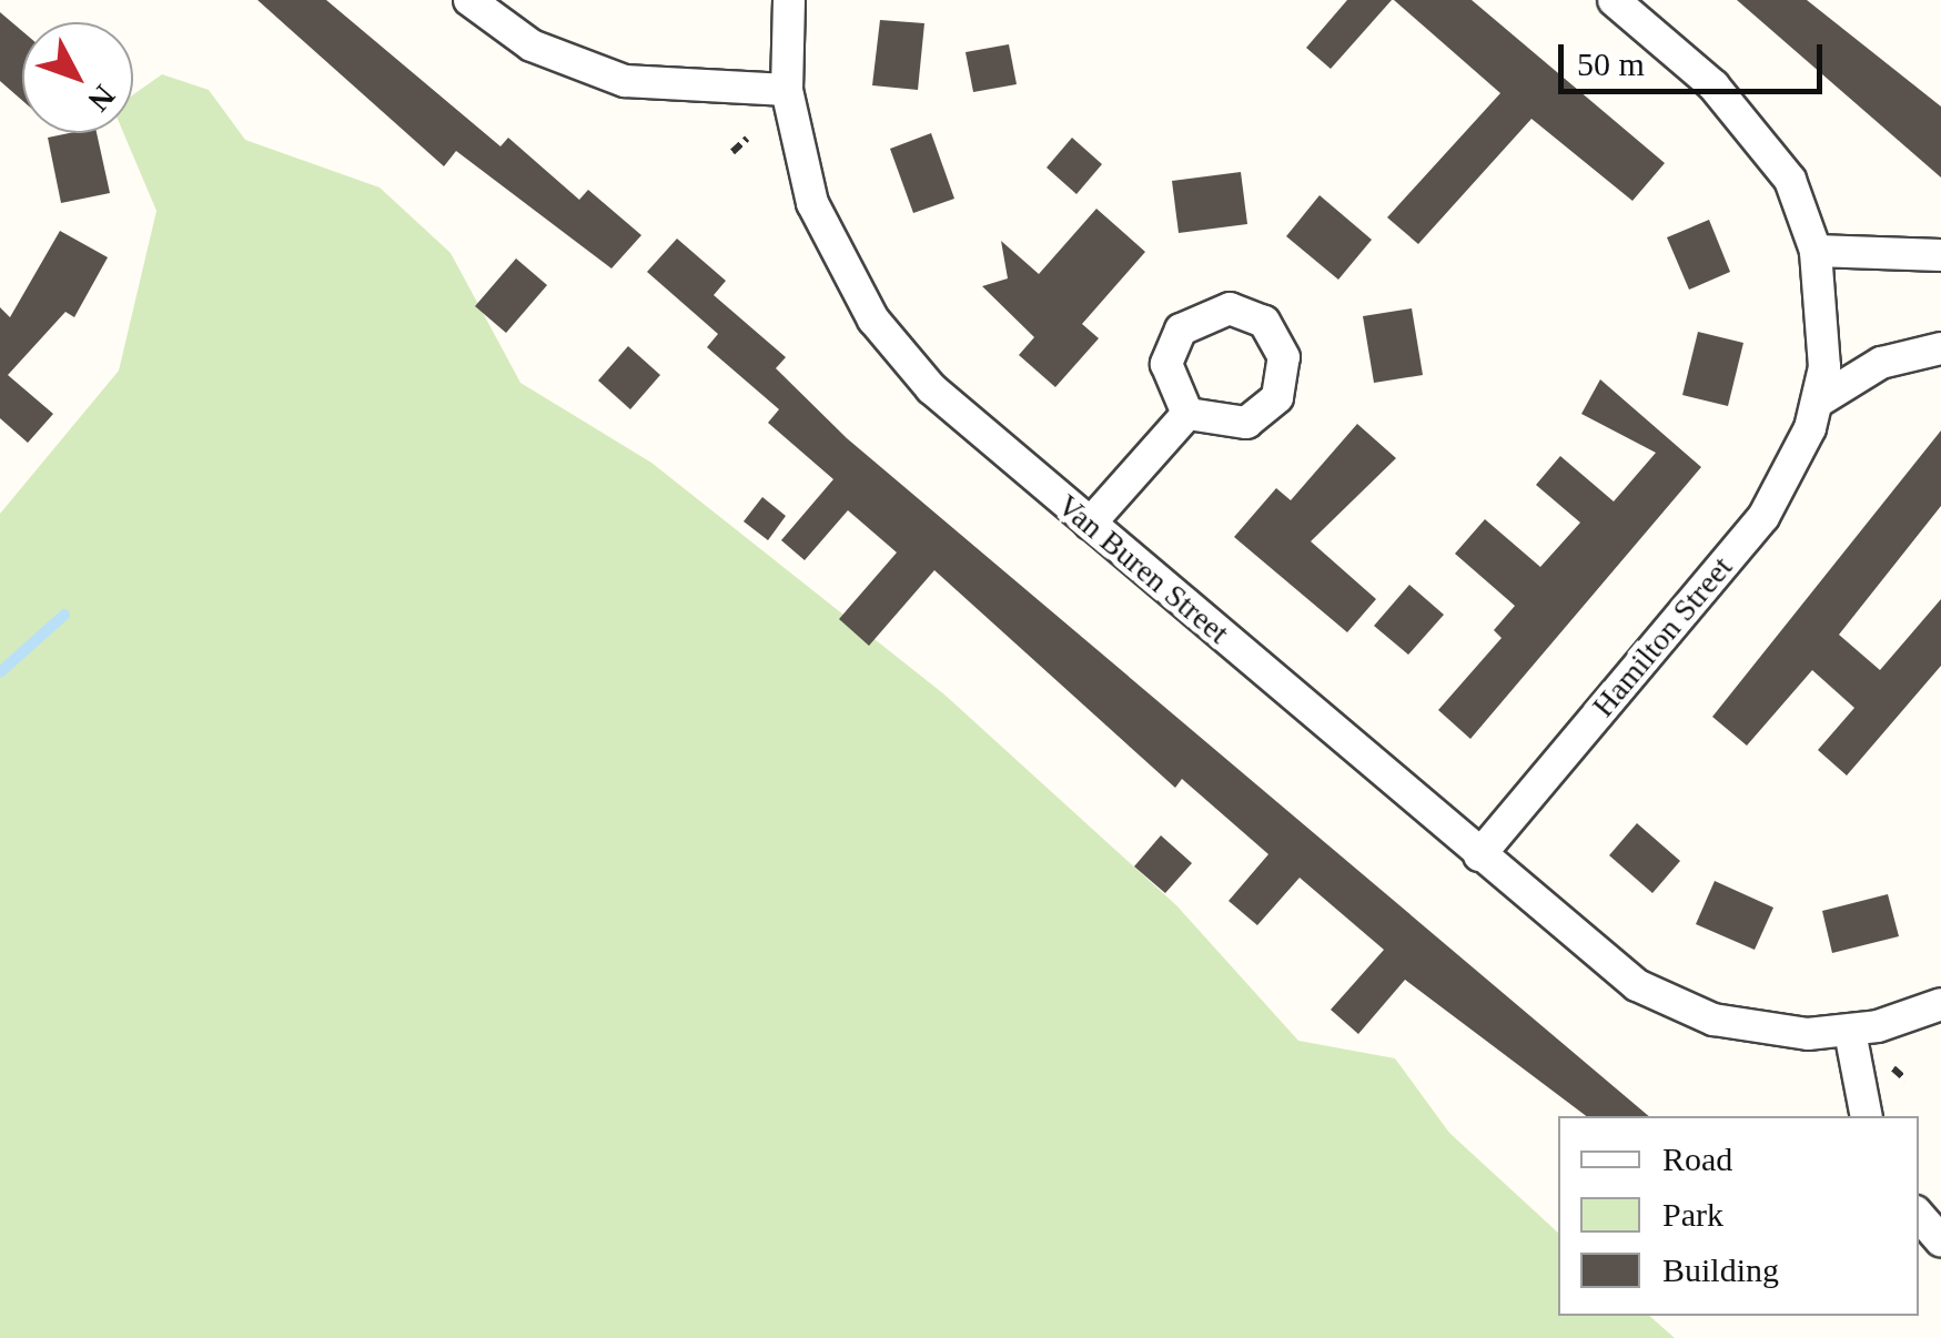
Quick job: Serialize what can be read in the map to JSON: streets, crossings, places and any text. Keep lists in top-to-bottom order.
{
  "streets": {
    "street": ["Van Buren Street", "Hamilton Street"]
  },
  "crossings": [
    ["Van Buren Street", "Hamilton Street"]
  ],
  "legend": ["Road", "Park", "Building"],
  "scale_bar": "50 m",
  "north": "bottom right"
}
